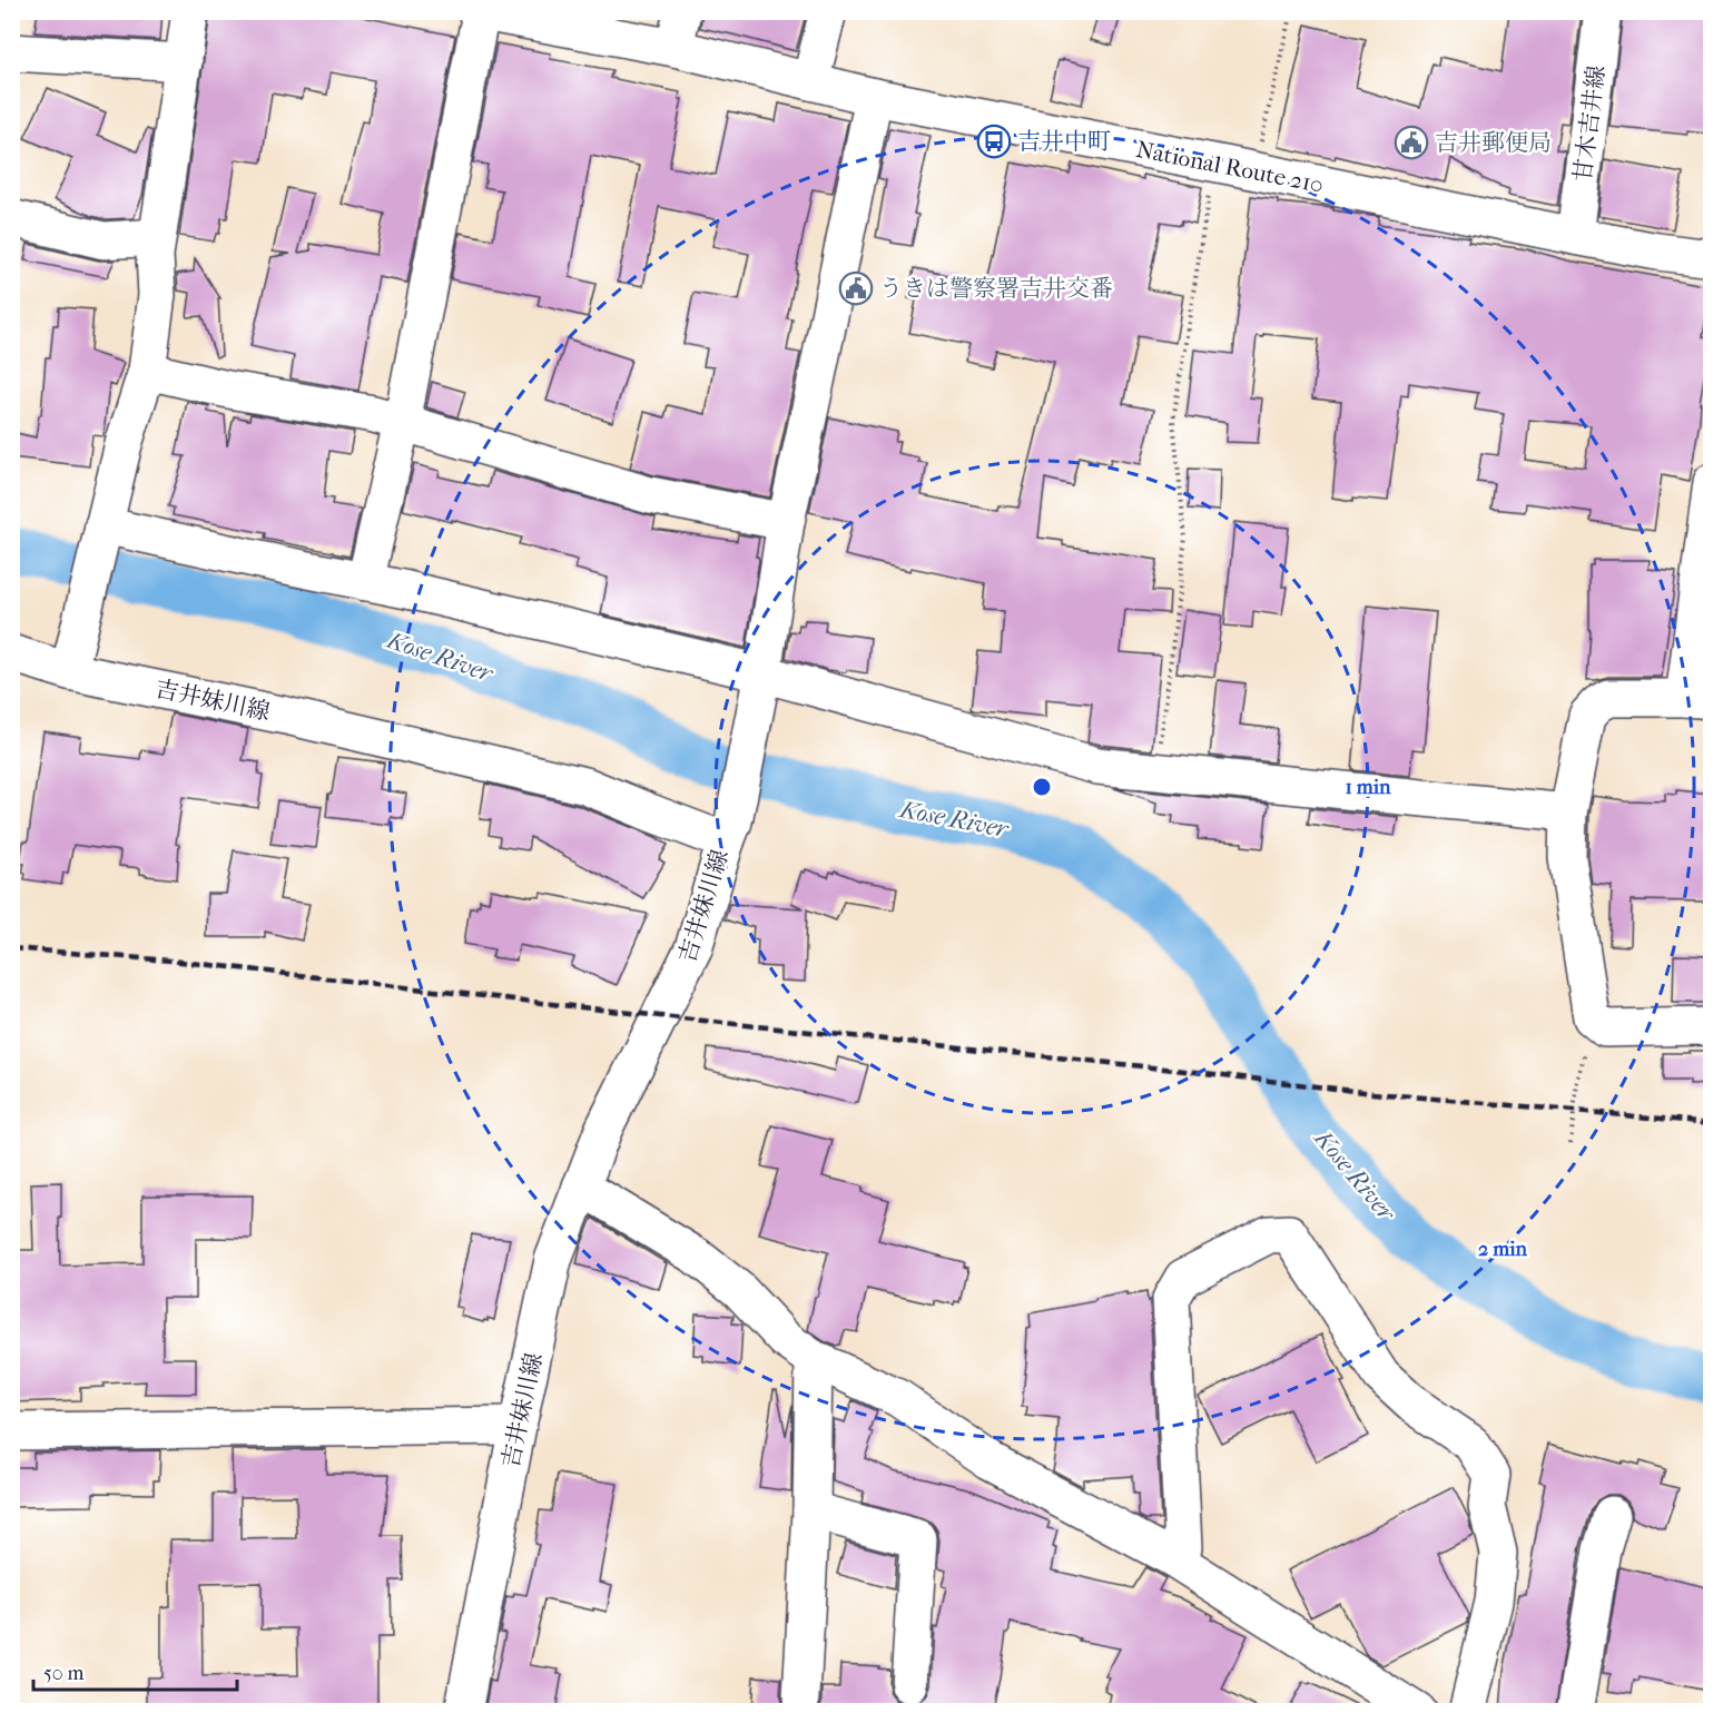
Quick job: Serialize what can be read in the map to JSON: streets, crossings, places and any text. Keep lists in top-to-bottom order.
{
  "streets": {
    "main road": ["甘木吉井線", "National Route 210", "吉井妹川線"]
  },
  "crossings": [
    ["甘木吉井線", "National Route 210"]
  ],
  "water": ["Kose River"],
  "places": {
    "bus stop": ["吉井中町"],
    "public building": ["吉井郵便局", "うきは警察署吉井交番"]
  },
  "scale_bar": "50 m",
  "rings": ["1 min", "2 min"]
}
